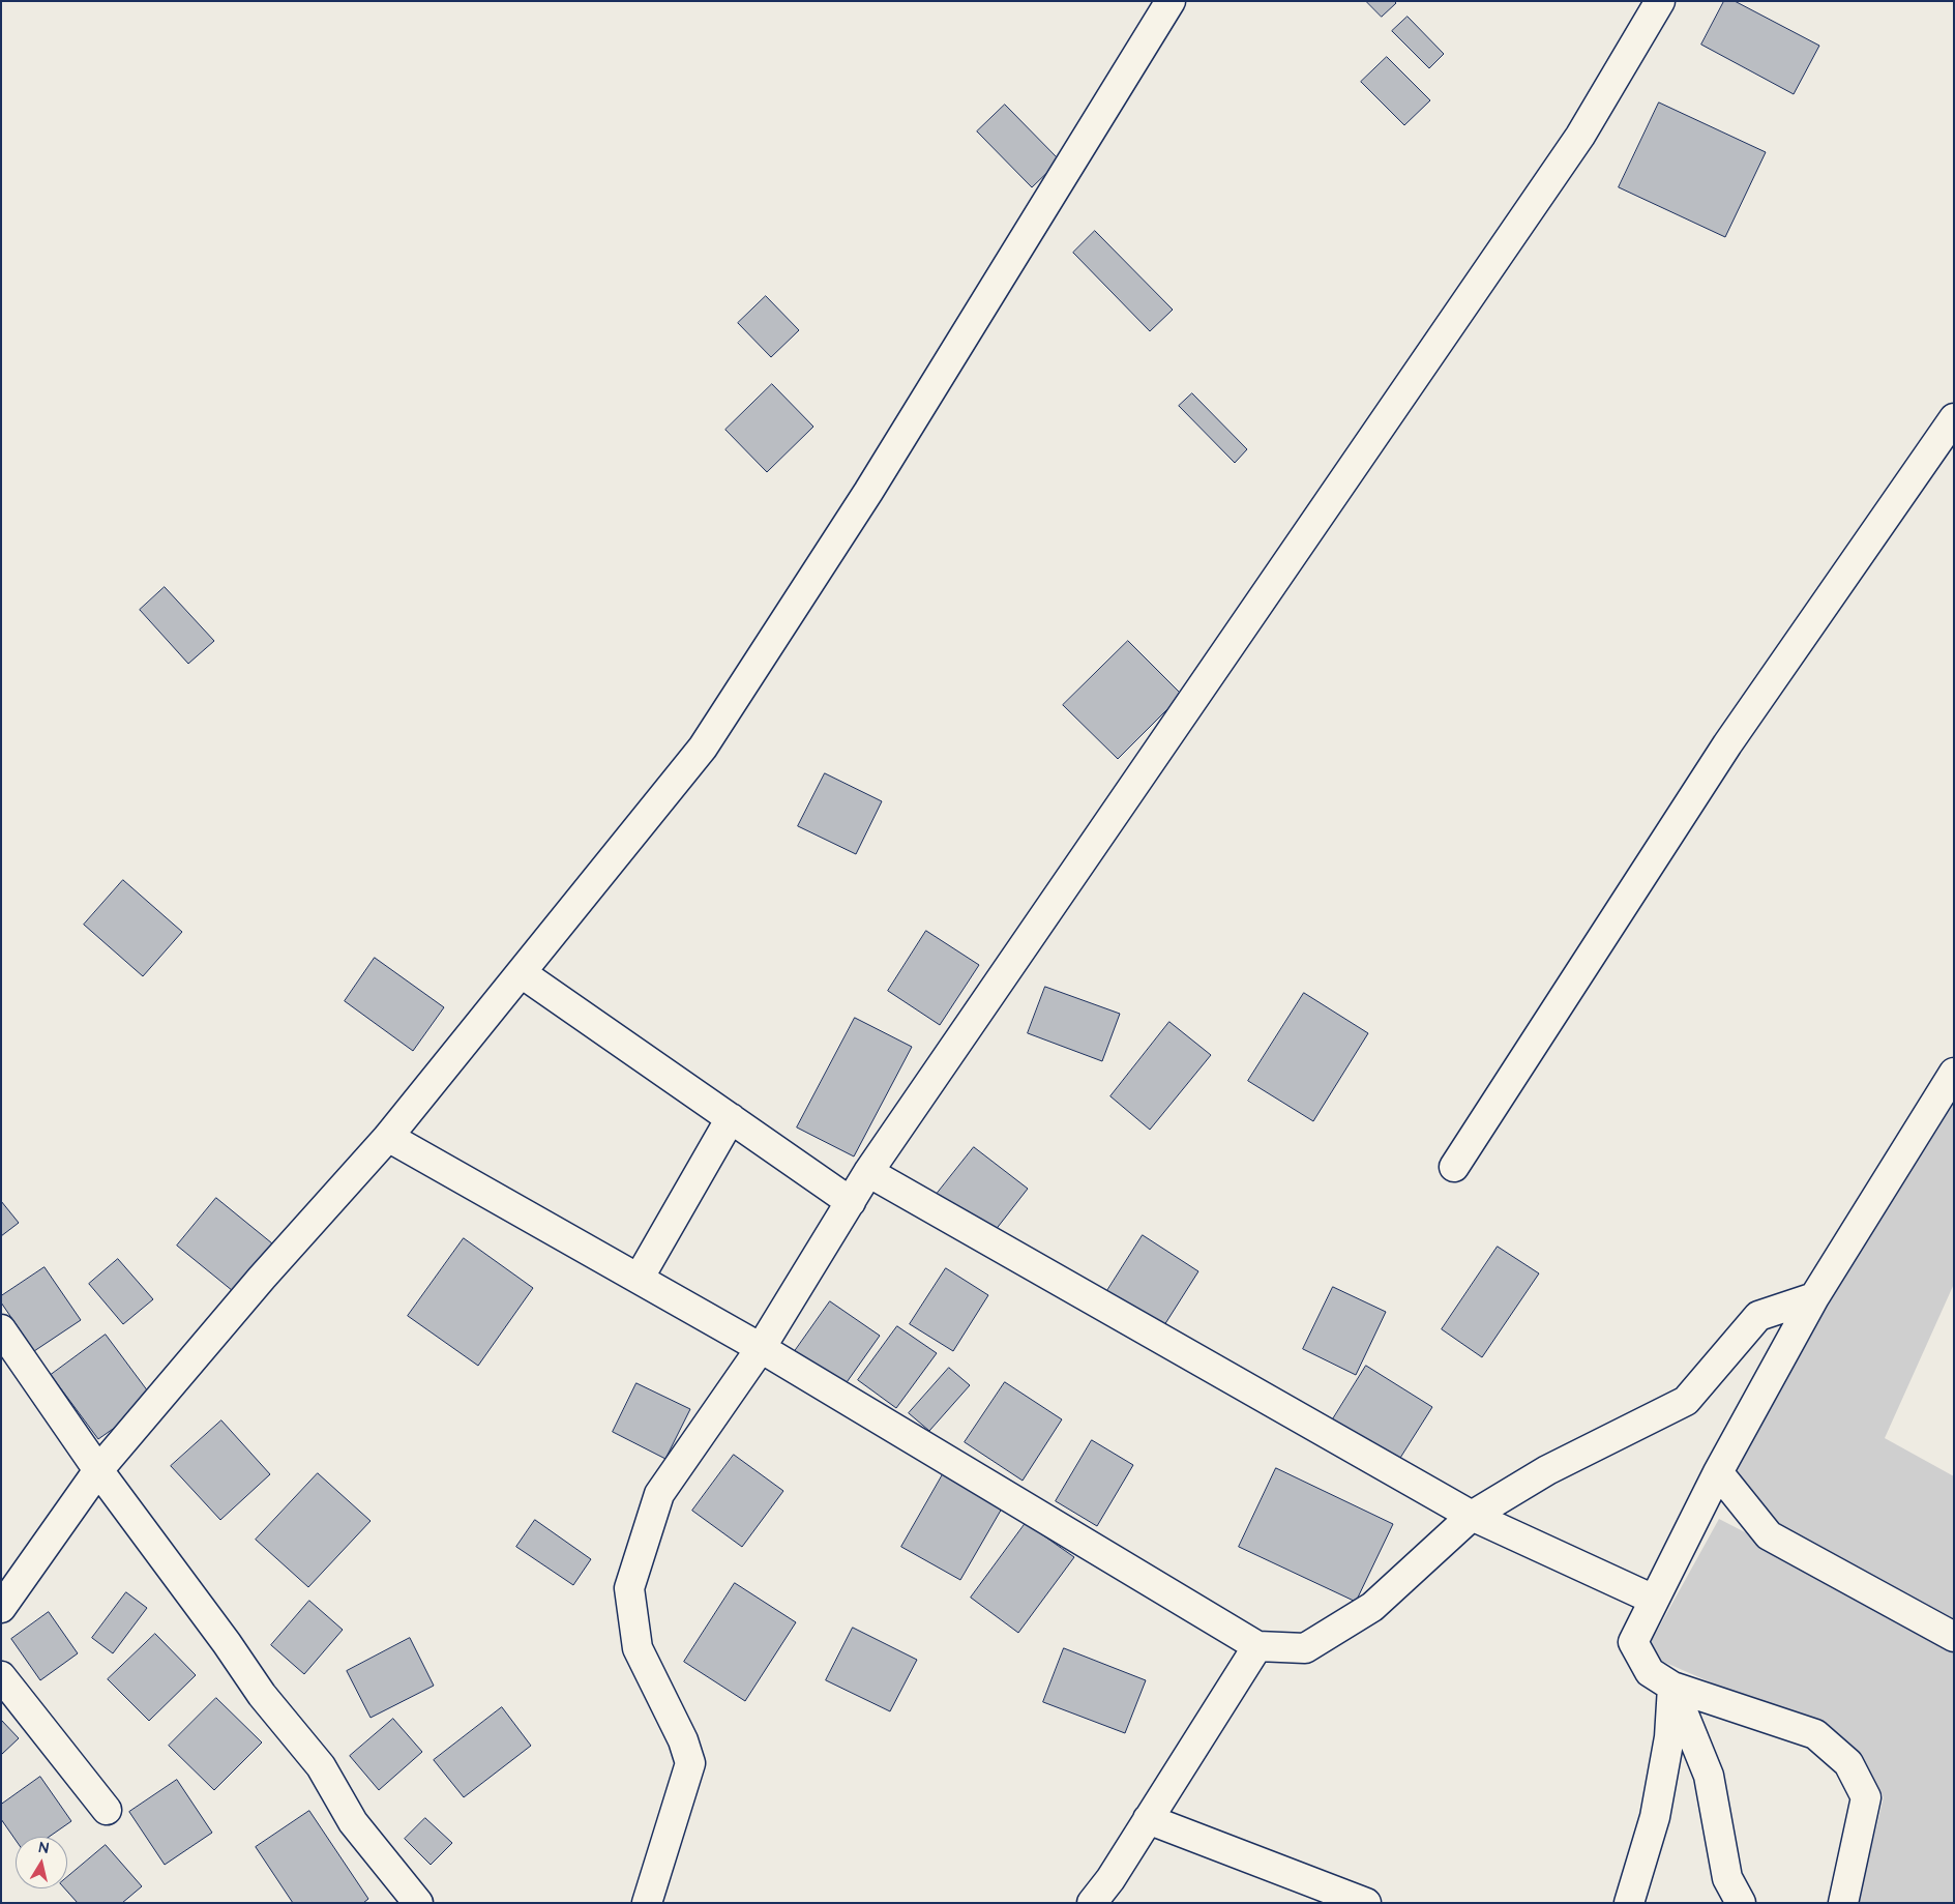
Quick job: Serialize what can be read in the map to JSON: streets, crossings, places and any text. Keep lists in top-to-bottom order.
{
  "north": "top"
}
